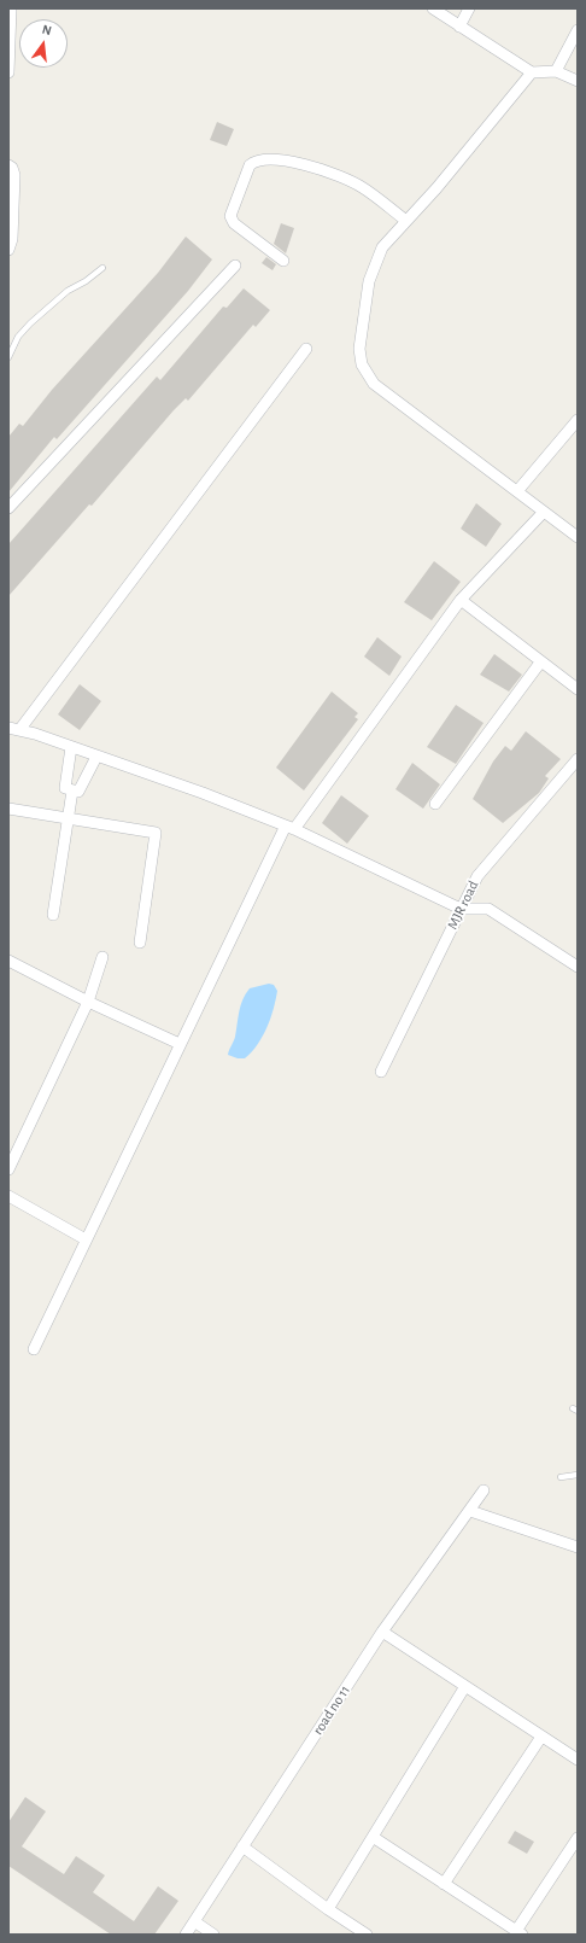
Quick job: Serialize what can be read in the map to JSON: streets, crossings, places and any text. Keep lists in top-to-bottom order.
{
  "streets": {
    "street": ["MJR road", "road no 11"]
  },
  "north": "top"
}
